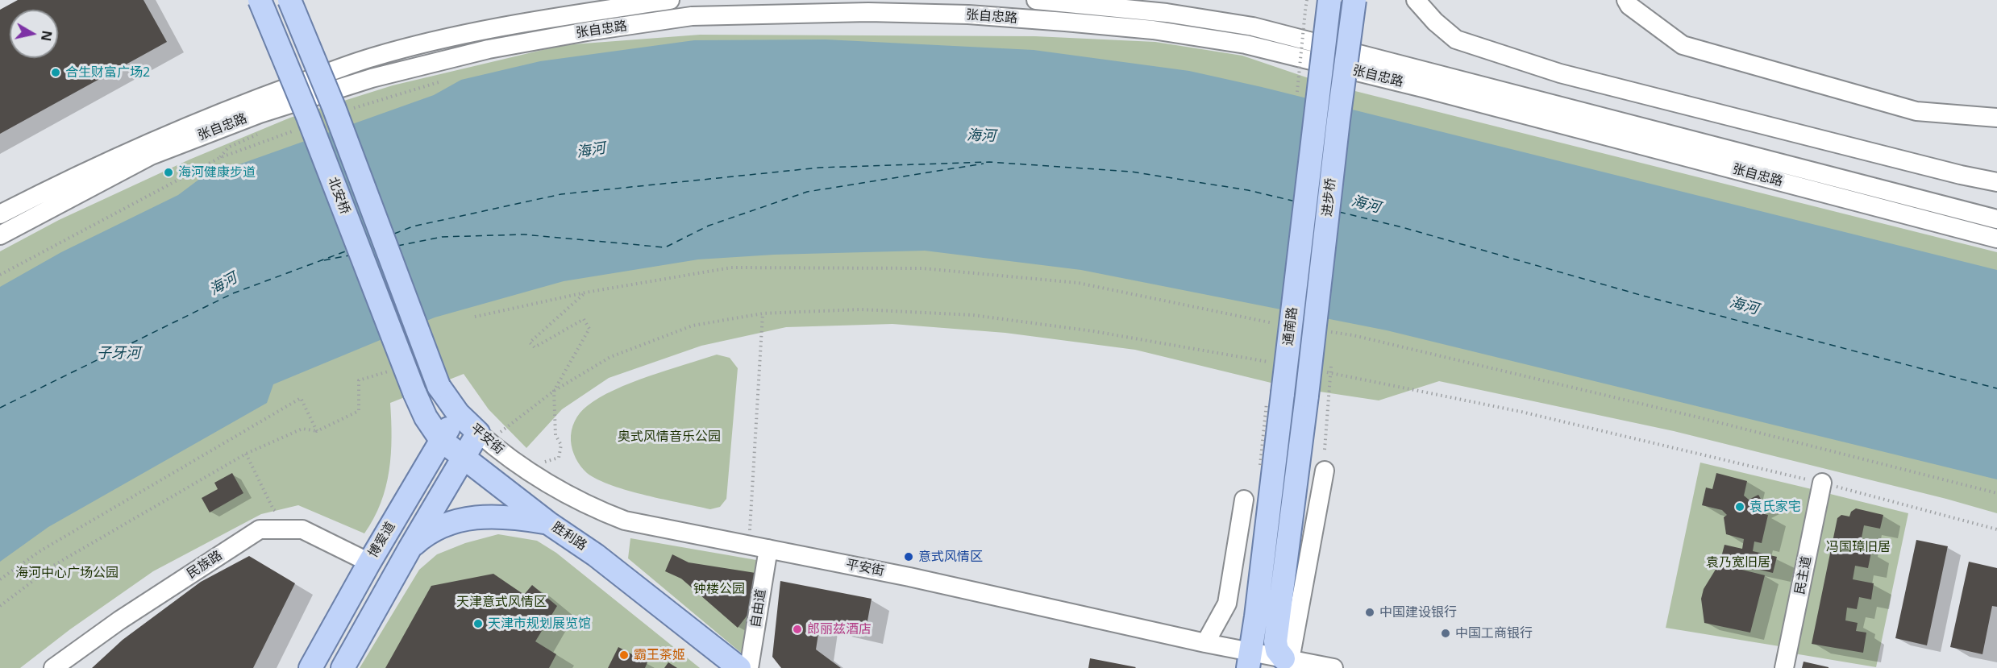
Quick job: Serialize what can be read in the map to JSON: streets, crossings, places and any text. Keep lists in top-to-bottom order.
{
  "streets": {
    "main road": [
      "北安桥",
      "进步桥",
      "通南路",
      "平安街",
      "胜利路",
      "博爱道"
    ],
    "street": [
      "张自忠路",
      "民族路",
      "民主道",
      "自由道"
    ]
  },
  "crossings": [
    ["北安桥", "平安街"],
    ["北安桥", "胜利路"],
    ["进步桥", "平安街"],
    ["通南路", "平安街"],
    ["平安街", "胜利路"],
    ["平安街", "自由道"],
    ["博爱道", "民族路"]
  ],
  "water": ["海河", "子牙河"],
  "parks": [
    "奥式风情音乐公园",
    "冯国璋旧居",
    "袁乃宽旧居",
    "海河中心广场公园",
    "钟楼公园",
    "天津意式风情区"
  ],
  "places": [
    "合生财富广场2",
    "海河健康步道",
    "袁氏家宅",
    "意式风情区",
    "中国建设银行",
    "天津市规划展览馆",
    "郎丽兹酒店",
    "中国工商银行",
    "霸王茶姬"
  ],
  "north": "right"
}
